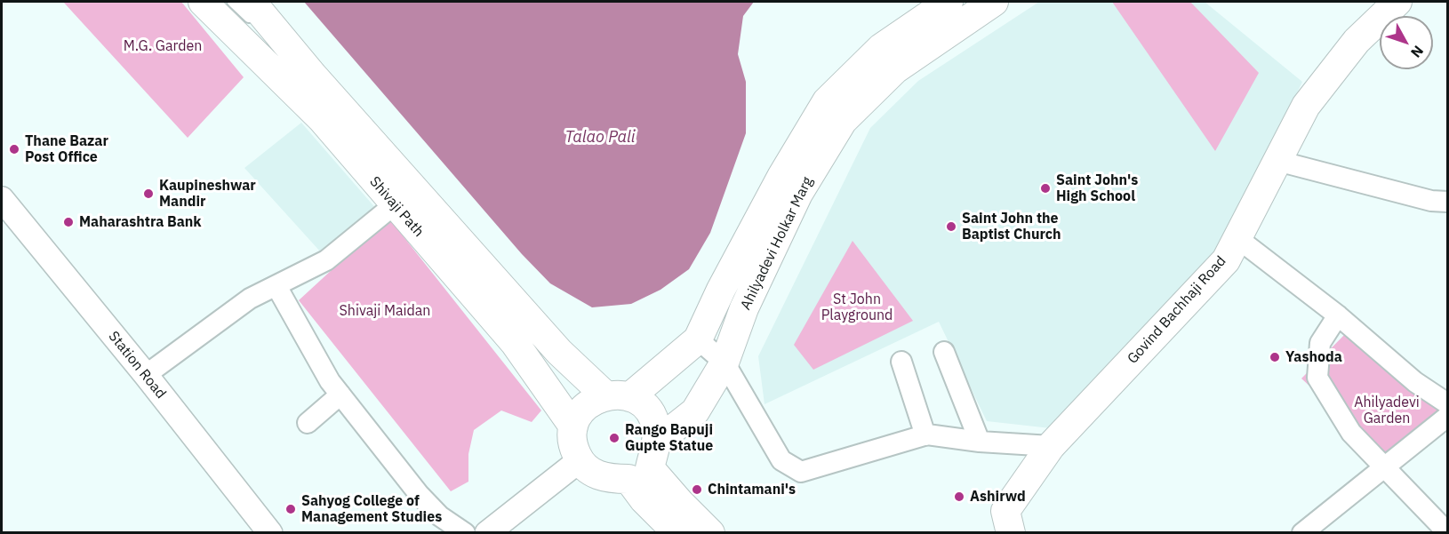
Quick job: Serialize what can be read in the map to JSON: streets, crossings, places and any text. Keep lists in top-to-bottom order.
{
  "streets": {
    "main road": ["Shivaji Path", "Ahilyadevi Holkar Marg", "Govind Bachhaji Road"],
    "street": ["Station Road"]
  },
  "crossings": [
    ["Shivaji Path", "Ahilyadevi Holkar Marg"]
  ],
  "water": ["Talao Pali"],
  "parks": [
    "M.G. Garden",
    "St John Playground",
    "Shivaji Maidan",
    "Ahilyadevi Garden"
  ],
  "places": [
    "Thane Bazar Post Office",
    "Saint John's High School",
    "Kaupineshwar Mandir",
    "Maharashtra Bank",
    "Saint John the Baptist Church",
    "Yashoda",
    "Rango Bapuji Gupte Statue",
    "Chintamani's",
    "Ashirwd",
    "Sahyog College of Management Studies"
  ],
  "north": "bottom right"
}
